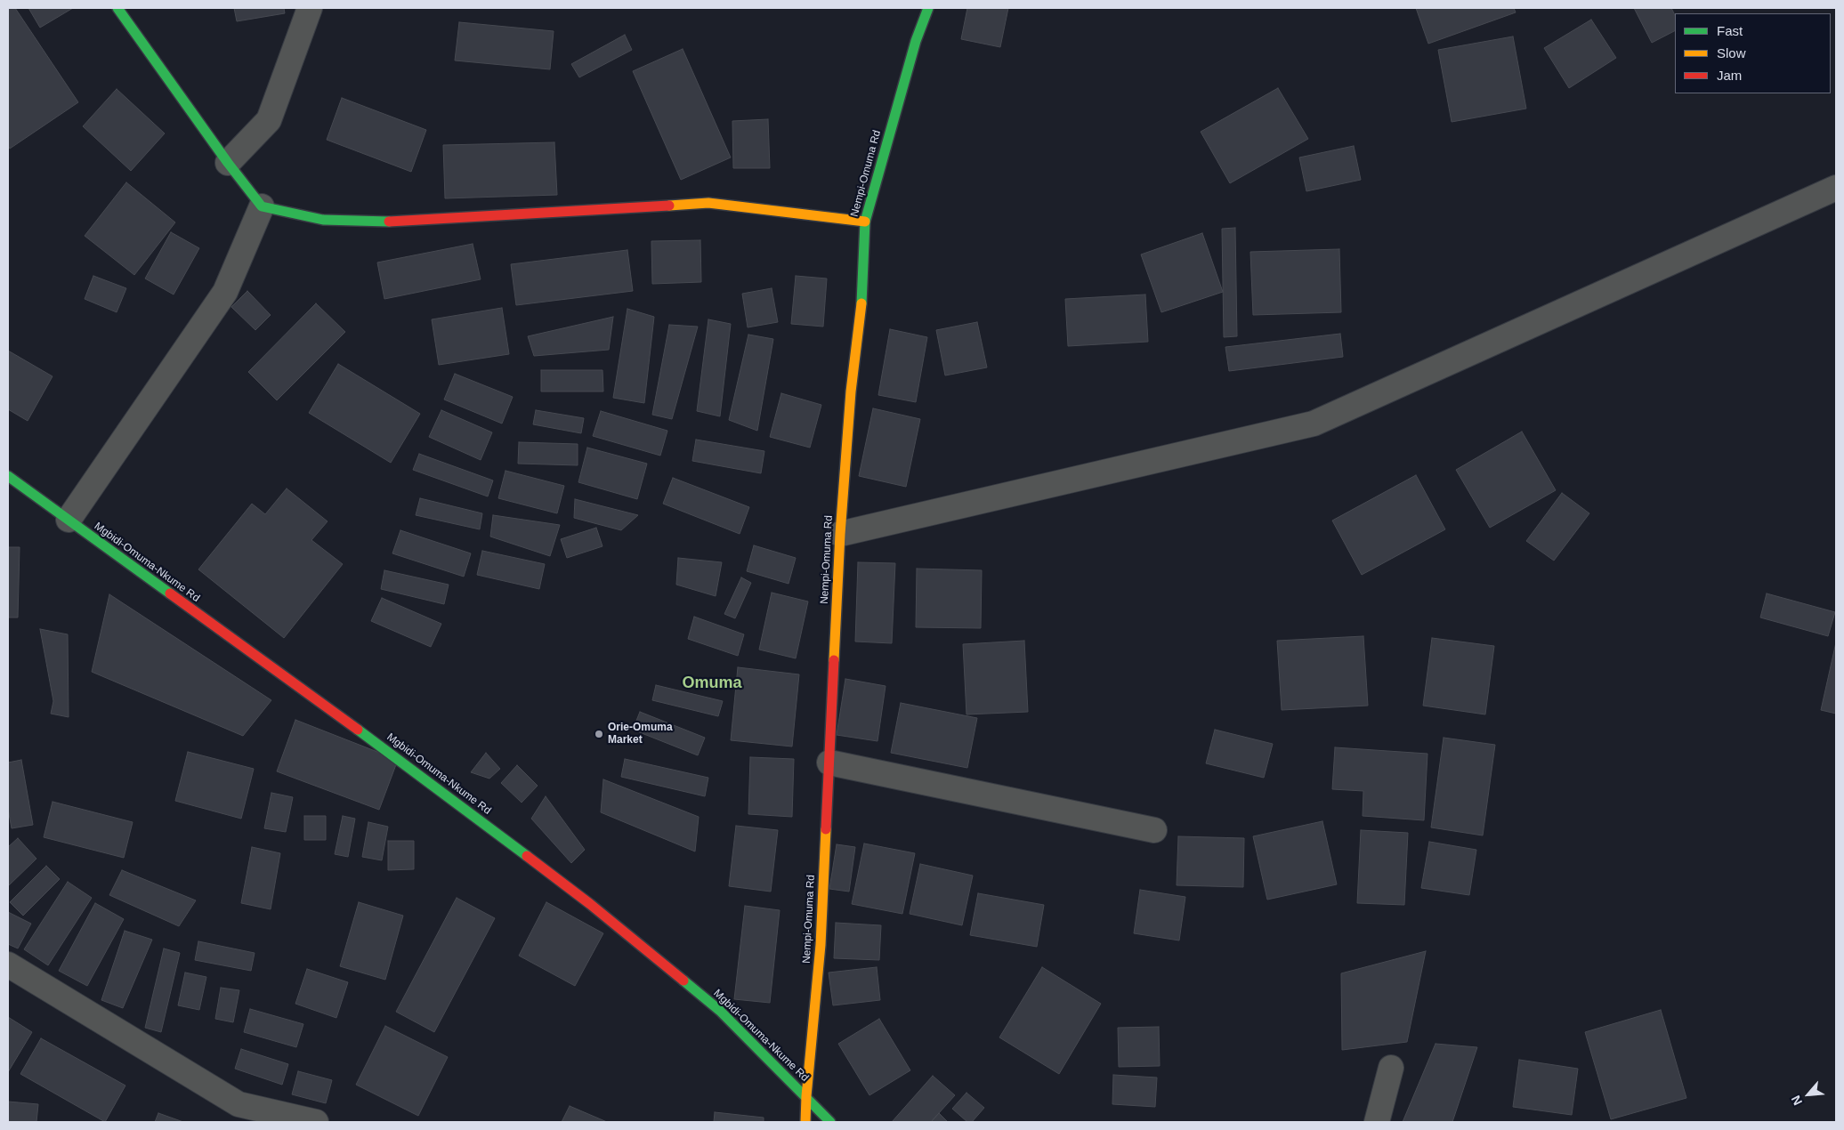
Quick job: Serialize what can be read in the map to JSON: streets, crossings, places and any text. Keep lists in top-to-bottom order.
{
  "streets": {
    "street": ["Nempi-Omuma Rd", "Mgbidi-Omuma-Nkume Rd"]
  },
  "crossings": [
    ["Nempi-Omuma Rd", "Mgbidi-Omuma-Nkume Rd"]
  ],
  "districts": ["Omuma"],
  "places": ["Orie-Omuma Market"],
  "legend": ["Fast", "Slow", "Jam"],
  "north": "bottom left"
}
